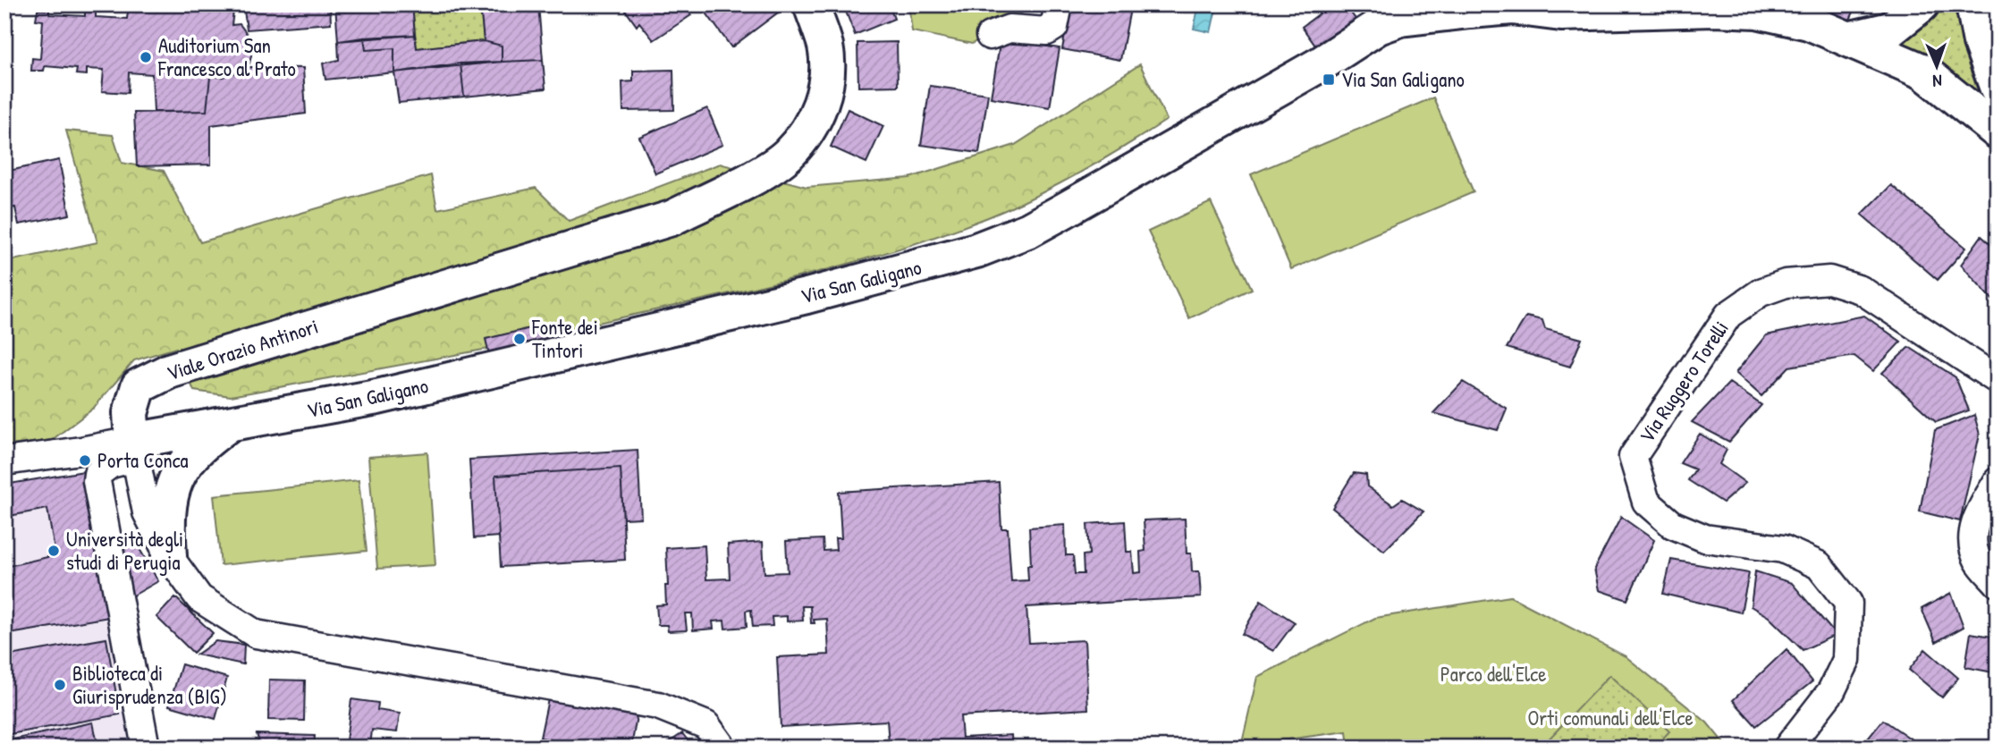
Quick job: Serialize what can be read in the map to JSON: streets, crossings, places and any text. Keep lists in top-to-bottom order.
{
  "streets": {
    "street": ["Via San Galigano", "Viale Orazio Antinori", "Via Ruggero Torelli"]
  },
  "crossings": [
    ["Via San Galigano", "Viale Orazio Antinori"]
  ],
  "parks": ["Parco dell'Elce", "Orti comunali dell'Elce"],
  "places": {
    "other": [
      "Auditorium San Francesco al Prato",
      "Fonte dei Tintori",
      "Porta Conca",
      "Università degli studi di Perugia",
      "Biblioteca di Giurisprudenza (BIG)"
    ],
    "transit": ["Via San Galigano"]
  },
  "north": "bottom"
}
